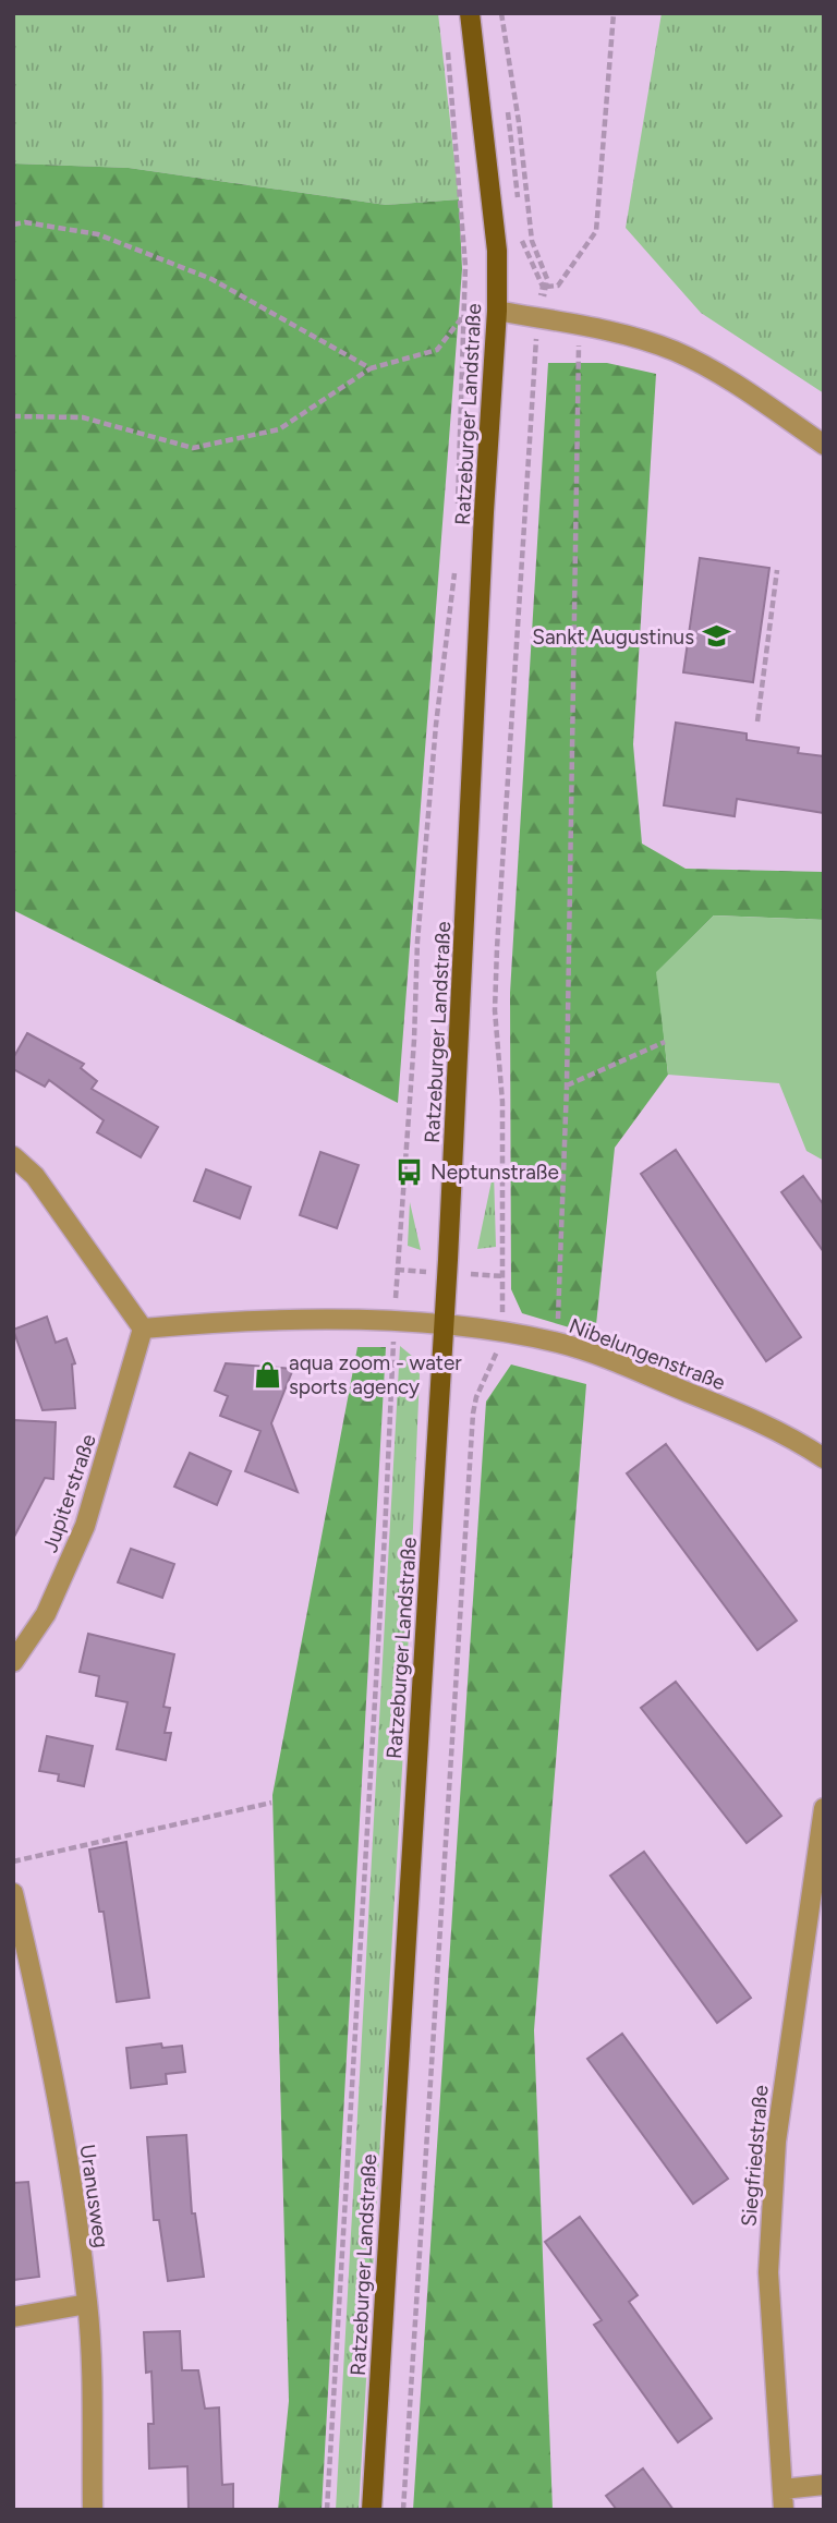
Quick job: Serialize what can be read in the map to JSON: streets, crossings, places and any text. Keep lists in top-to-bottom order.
{
  "streets": {
    "main road": ["Ratzeburger Landstraße"],
    "street": [
      "Nibelungenstraße",
      "Jupiterstraße",
      "Siegfriedstraße",
      "Uranusweg"
    ]
  },
  "crossings": [
    ["Ratzeburger Landstraße", "Nibelungenstraße"]
  ],
  "places": {
    "school or university": ["Sankt Augustinus"],
    "bus stop": ["Neptunstraße"],
    "shop": ["aqua zoom - water sports agency"]
  }
}
